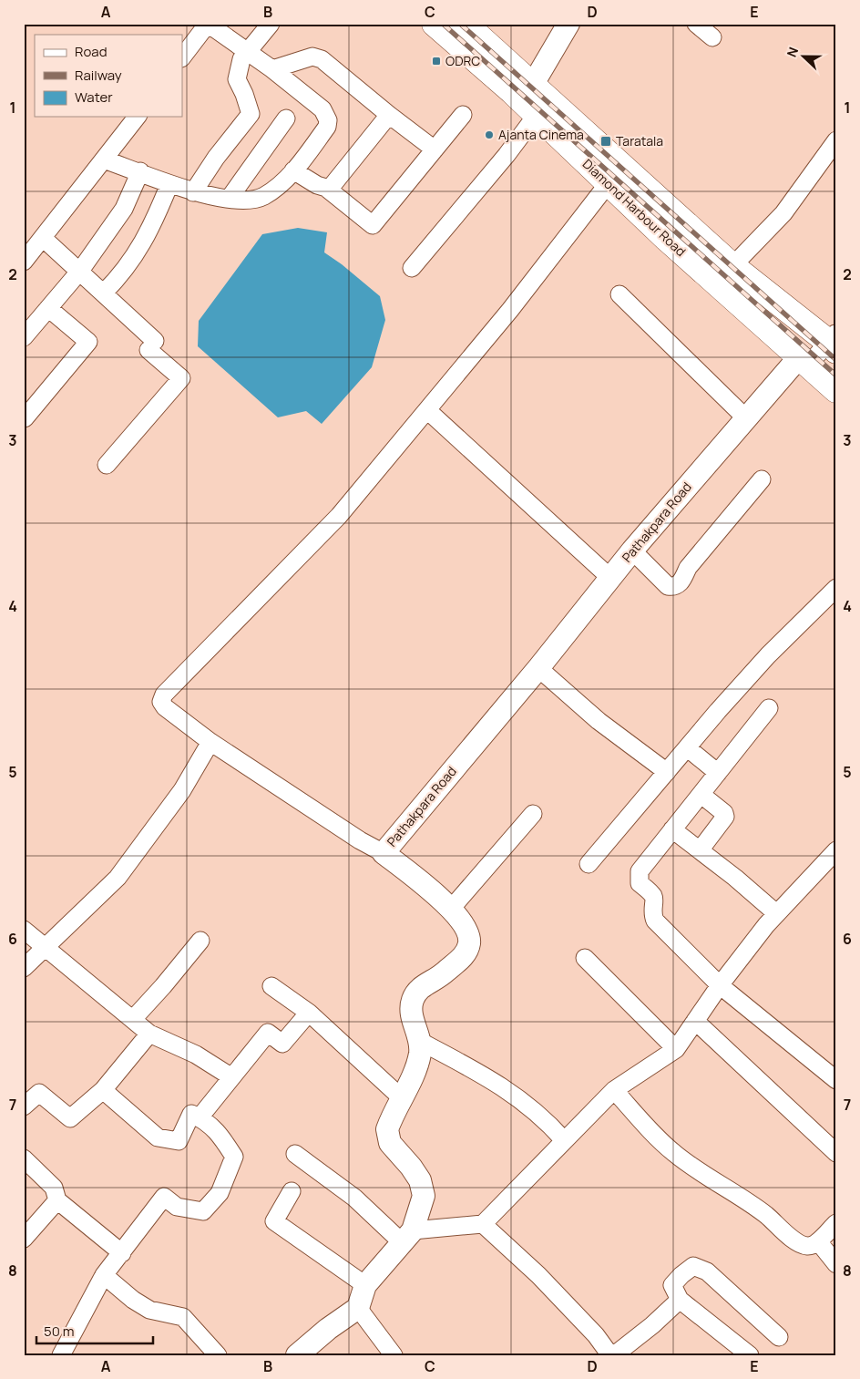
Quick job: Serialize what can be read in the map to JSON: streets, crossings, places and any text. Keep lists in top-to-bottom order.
{
  "streets": {
    "highway": ["Diamond Harbour Road"],
    "street": ["Pathakpara Road"]
  },
  "crossings": [
    ["Diamond Harbour Road", "Pathakpara Road"]
  ],
  "places": {
    "transit": ["ODRC", "Taratala"],
    "other": ["Ajanta Cinema"]
  },
  "legend": ["Road", "Railway", "Water"],
  "scale_bar": "50 m",
  "north": "left",
  "grid": {
    "columns": [
      "A",
      "B",
      "C",
      "D",
      "E"
    ],
    "rows": [
      "1",
      "2",
      "3",
      "4",
      "5",
      "6",
      "7",
      "8"
    ]
  }
}
